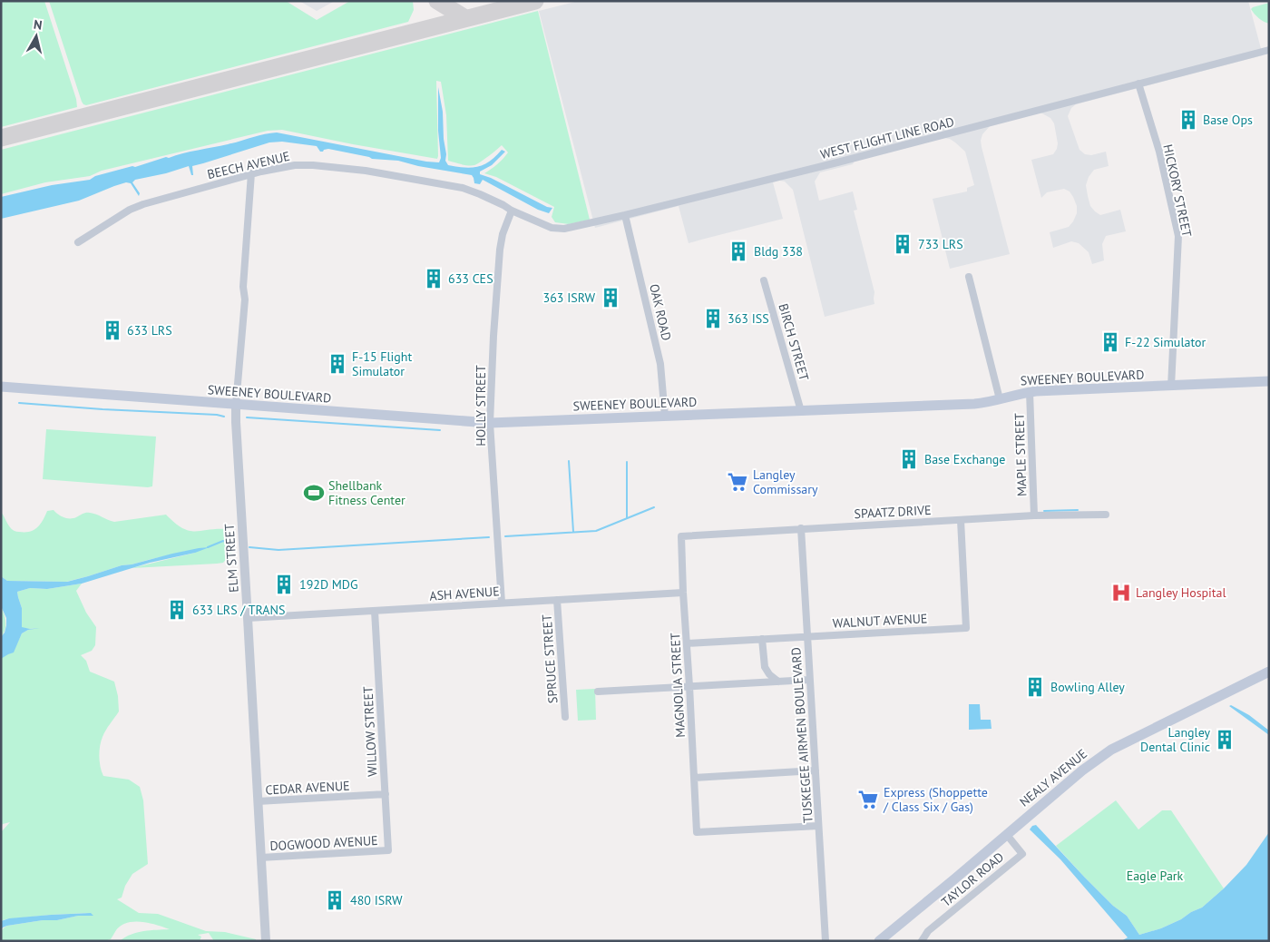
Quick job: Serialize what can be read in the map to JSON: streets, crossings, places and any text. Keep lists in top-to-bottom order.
{
  "streets": {
    "main road": ["SWEENEY BOULEVARD", "NEALY AVENUE"],
    "street": [
      "WEST FLIGHT LINE ROAD",
      "BEECH AVENUE",
      "HICKORY STREET",
      "OAK ROAD",
      "BIRCH STREET",
      "HOLLY STREET",
      "MAPLE STREET",
      "SPAATZ DRIVE",
      "ELM STREET",
      "ASH AVENUE",
      "WALNUT AVENUE",
      "SPRUCE STREET",
      "MAGNOLIA STREET",
      "WILLOW STREET",
      "TUSKEGEE AIRMEN BOULEVARD",
      "CEDAR AVENUE",
      "DOGWOOD AVENUE",
      "TAYLOR ROAD"
    ]
  },
  "crossings": [
    ["WEST FLIGHT LINE ROAD", "BEECH AVENUE"],
    ["WEST FLIGHT LINE ROAD", "HICKORY STREET"],
    ["WEST FLIGHT LINE ROAD", "OAK ROAD"],
    ["WEST FLIGHT LINE ROAD", "HOLLY STREET"],
    ["BEECH AVENUE", "HOLLY STREET"],
    ["BEECH AVENUE", "ELM STREET"],
    ["HICKORY STREET", "SWEENEY BOULEVARD"],
    ["OAK ROAD", "SWEENEY BOULEVARD"],
    ["BIRCH STREET", "SWEENEY BOULEVARD"],
    ["SWEENEY BOULEVARD", "HOLLY STREET"],
    ["SWEENEY BOULEVARD", "MAPLE STREET"],
    ["SWEENEY BOULEVARD", "ELM STREET"],
    ["HOLLY STREET", "ASH AVENUE"],
    ["MAPLE STREET", "SPAATZ DRIVE"],
    ["SPAATZ DRIVE", "WALNUT AVENUE"],
    ["SPAATZ DRIVE", "MAGNOLIA STREET"],
    ["SPAATZ DRIVE", "TUSKEGEE AIRMEN BOULEVARD"],
    ["ELM STREET", "ASH AVENUE"],
    ["ELM STREET", "CEDAR AVENUE"],
    ["ELM STREET", "DOGWOOD AVENUE"],
    ["ASH AVENUE", "SPRUCE STREET"],
    ["ASH AVENUE", "MAGNOLIA STREET"],
    ["ASH AVENUE", "WILLOW STREET"],
    ["WALNUT AVENUE", "MAGNOLIA STREET"],
    ["WALNUT AVENUE", "TUSKEGEE AIRMEN BOULEVARD"],
    ["MAGNOLIA STREET", "TUSKEGEE AIRMEN BOULEVARD"],
    ["WILLOW STREET", "CEDAR AVENUE"],
    ["WILLOW STREET", "DOGWOOD AVENUE"],
    ["NEALY AVENUE", "TAYLOR ROAD"]
  ],
  "parks": ["Eagle Park"],
  "places": {
    "building": [
      "Base Ops",
      "733 LRS",
      "Bldg 338",
      "633 CES",
      "363 ISRW",
      "363 ISS",
      "633 LRS",
      "F-22 Simulator",
      "F-15 Flight Simulator",
      "Base Exchange",
      "192D MDG",
      "633 LRS / TRANS",
      "Bowling Alley",
      "Langley Dental Clinic",
      "480 ISRW"
    ],
    "supermarket": ["Langley Commissary", "Express (Shoppette / Class Six / Gas)"],
    "sports": ["Shellbank Fitness Center"],
    "hospital": ["Langley Hospital"]
  },
  "north": "top"
}
